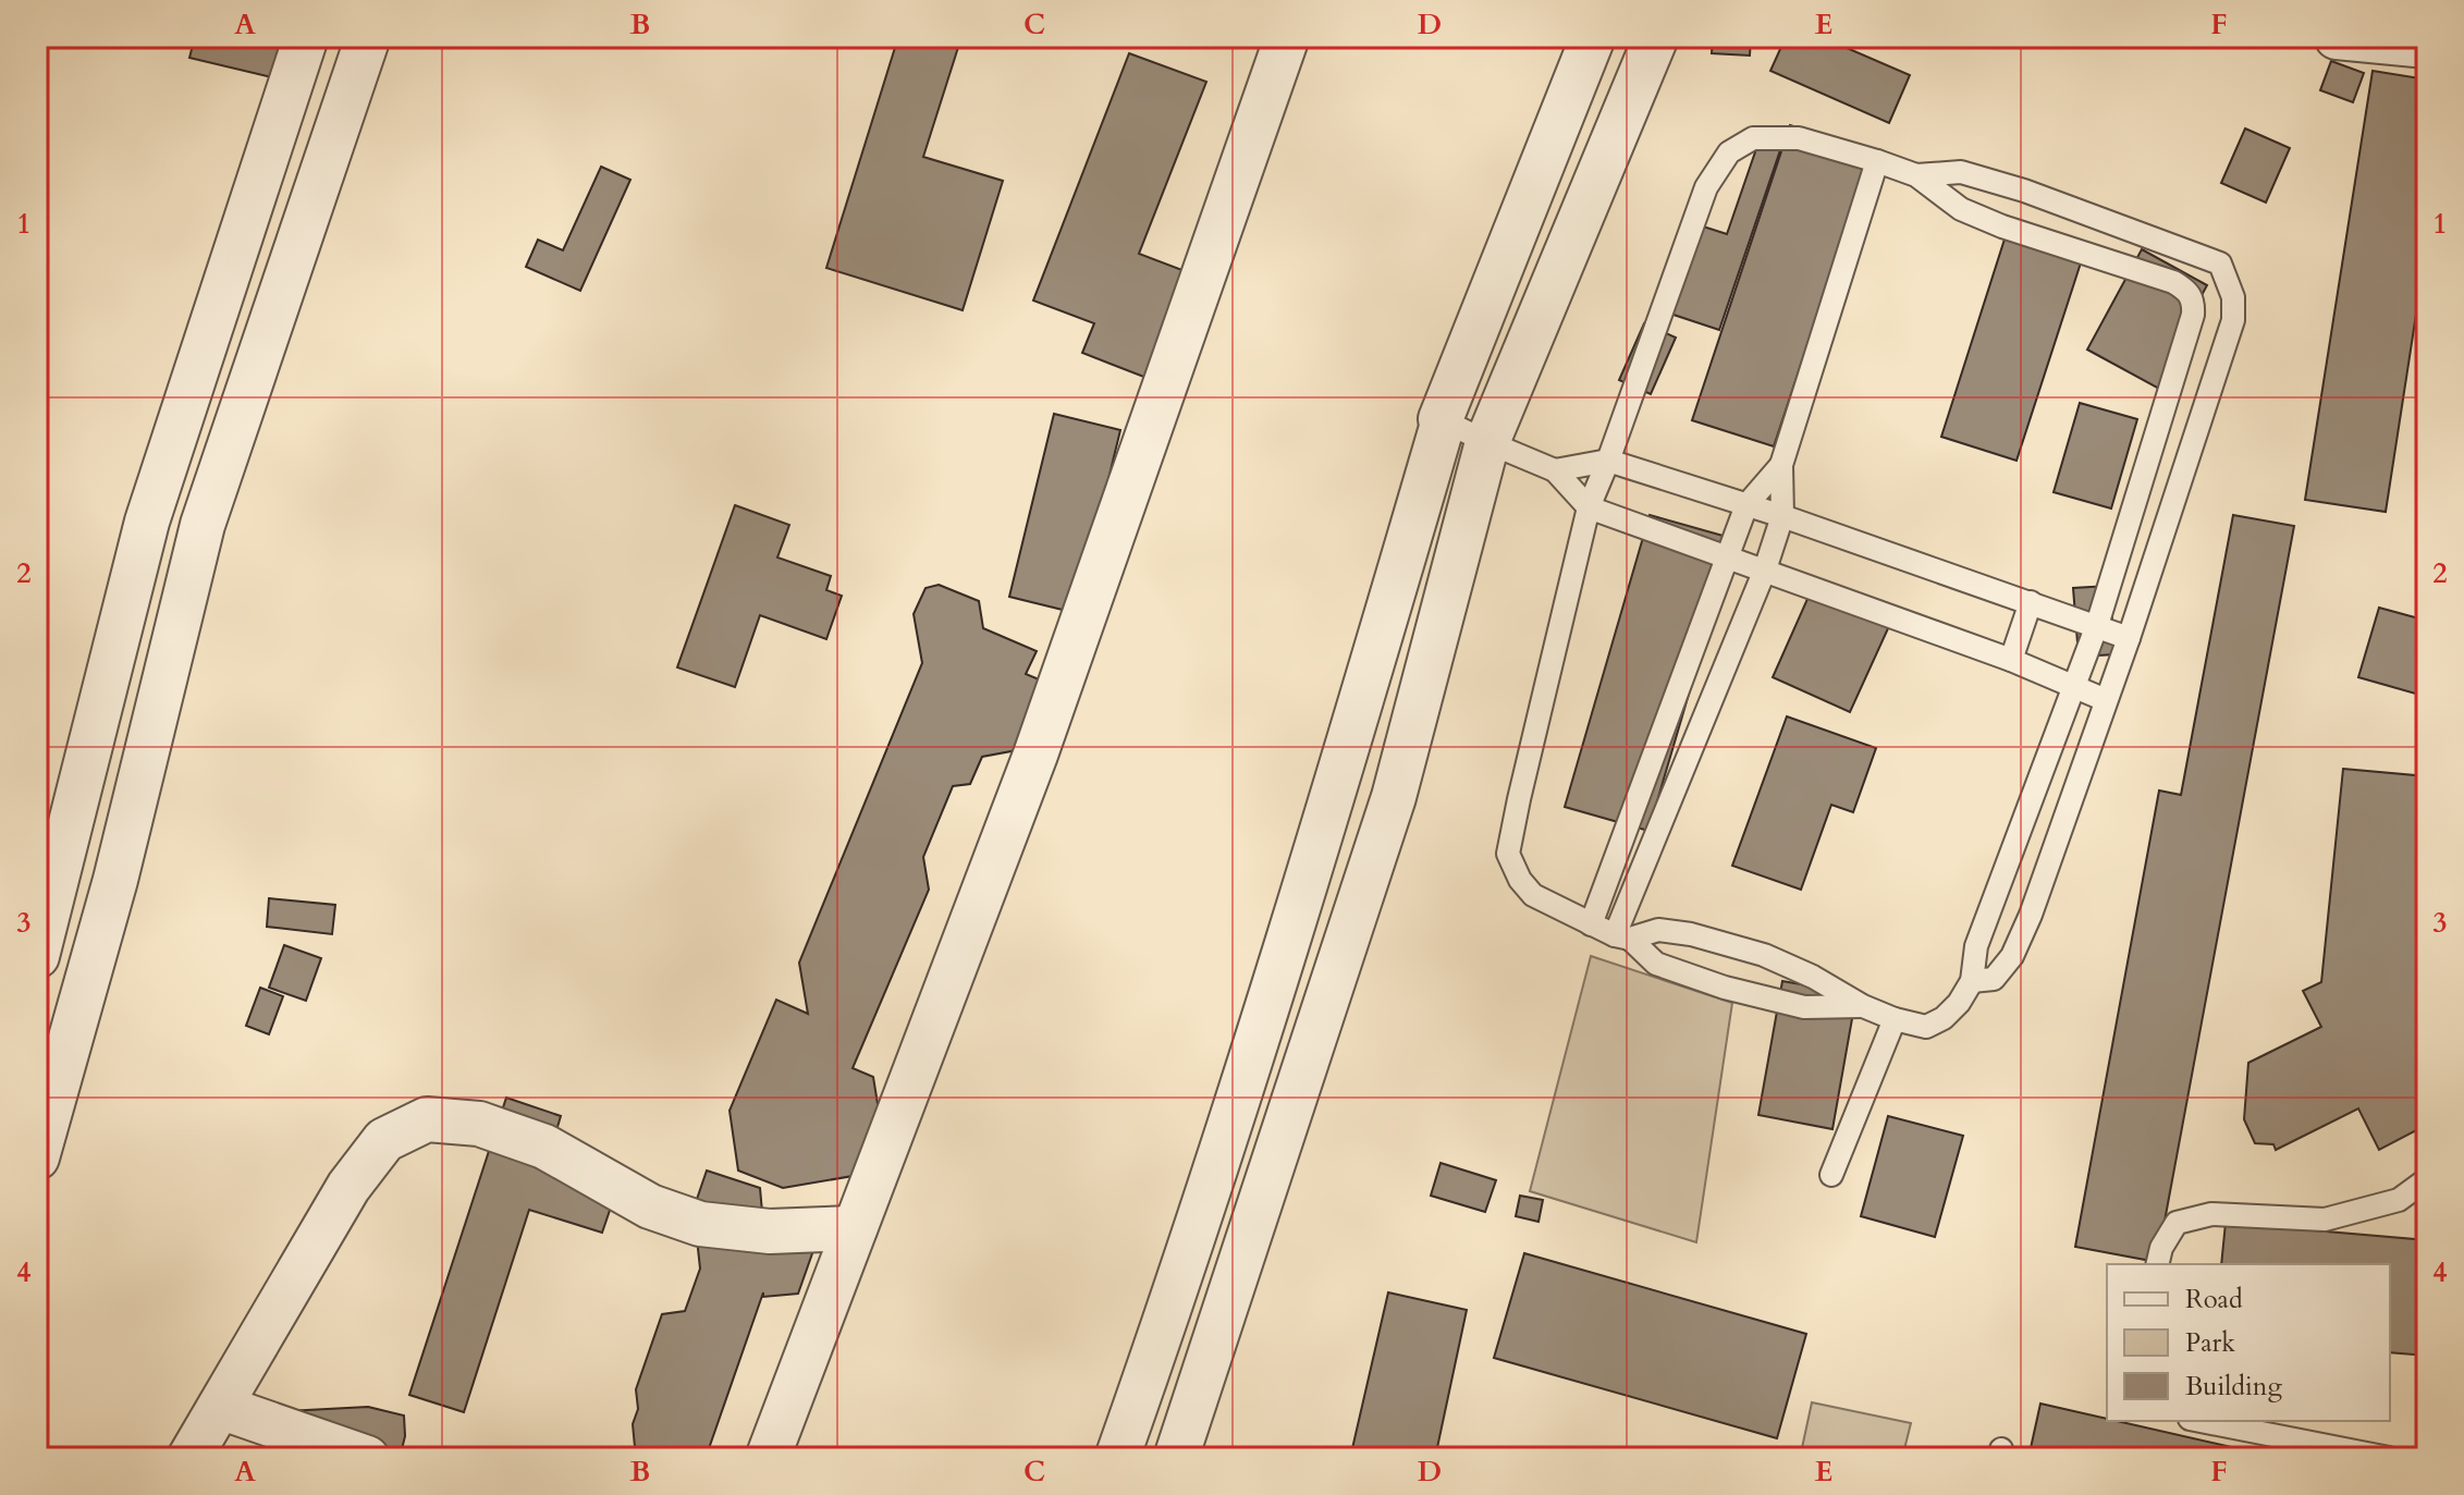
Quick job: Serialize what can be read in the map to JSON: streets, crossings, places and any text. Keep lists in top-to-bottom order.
{
  "legend": ["Road", "Park", "Building"],
  "grid": {
    "columns": [
      "A",
      "B",
      "C",
      "D",
      "E",
      "F"
    ],
    "rows": [
      "1",
      "2",
      "3",
      "4"
    ]
  }
}
